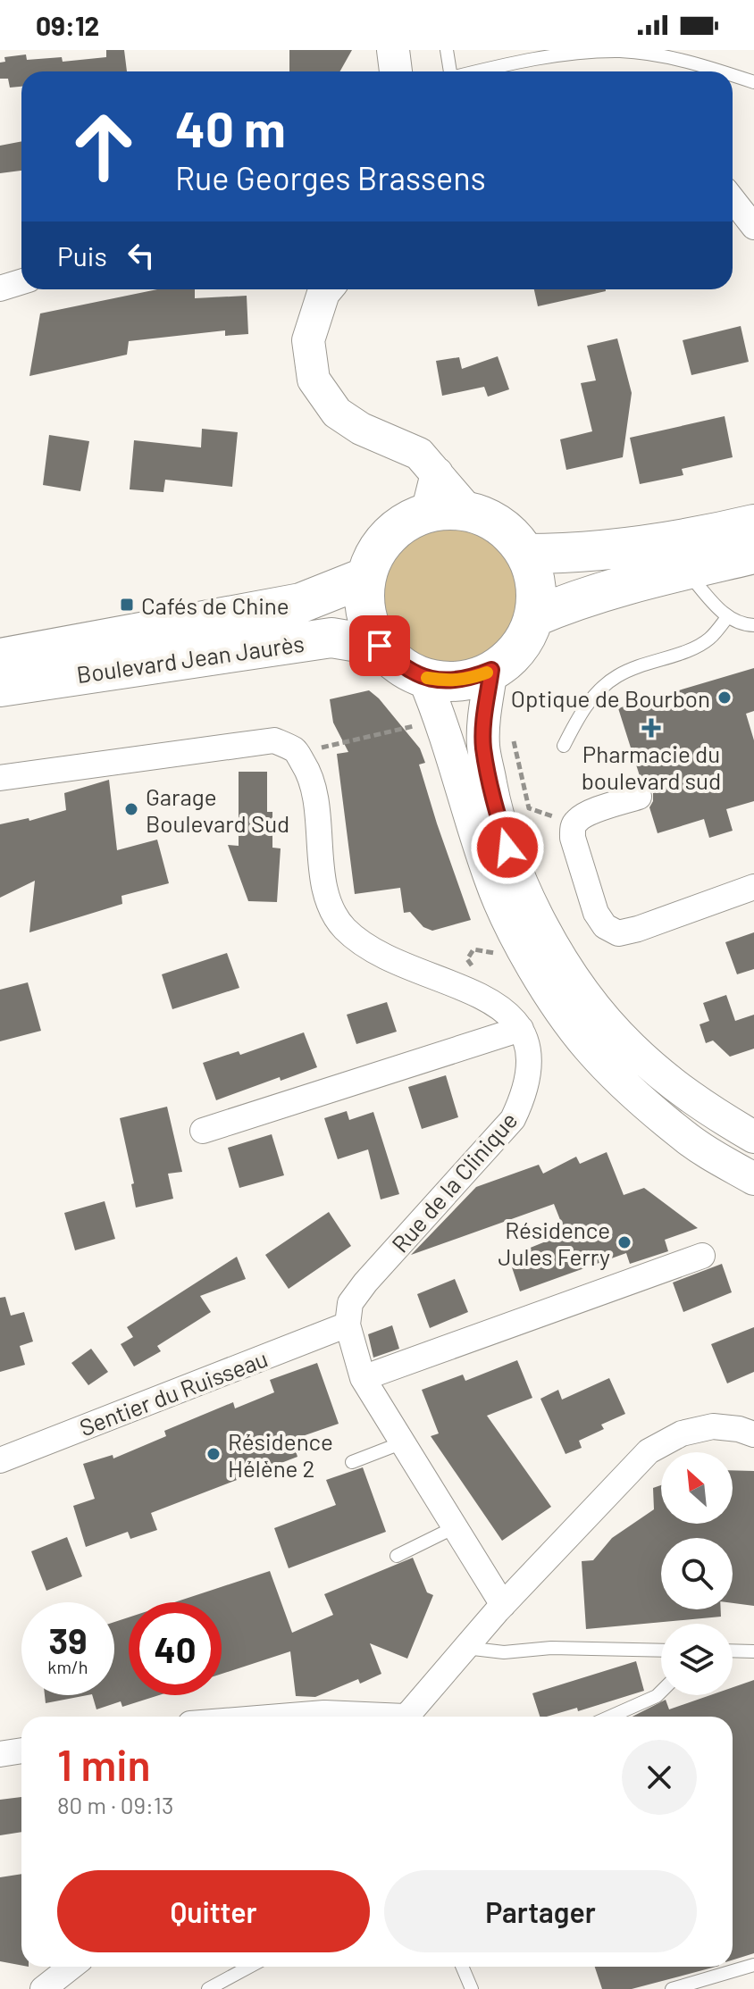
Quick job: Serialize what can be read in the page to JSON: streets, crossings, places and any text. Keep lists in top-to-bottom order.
{
  "streets": {
    "main road": ["Boulevard Jean Jaurès"],
    "street": ["Rue de la Clinique", "Sentier du Ruisseau"]
  },
  "crossings": [
    ["Rue de la Clinique", "Sentier du Ruisseau"]
  ],
  "places": {
    "transit": ["Cafés de Chine"],
    "other": [
      "Optique de Bourbon",
      "Garage Boulevard Sud",
      "Résidence Jules Ferry",
      "Résidence Hélène 2"
    ],
    "health": ["Pharmacie du boulevard sud"]
  },
  "north": "top left",
  "page": {
    "status": "09:12",
    "turn": ["40 m", "Rue Georges Brassens"],
    "then": "Puis",
    "speed": "39 km/h",
    "limit": "40",
    "heading": ["1 min", "80 m · 09:13"],
    "buttons": ["Quitter", "Partager"]
  }
}
